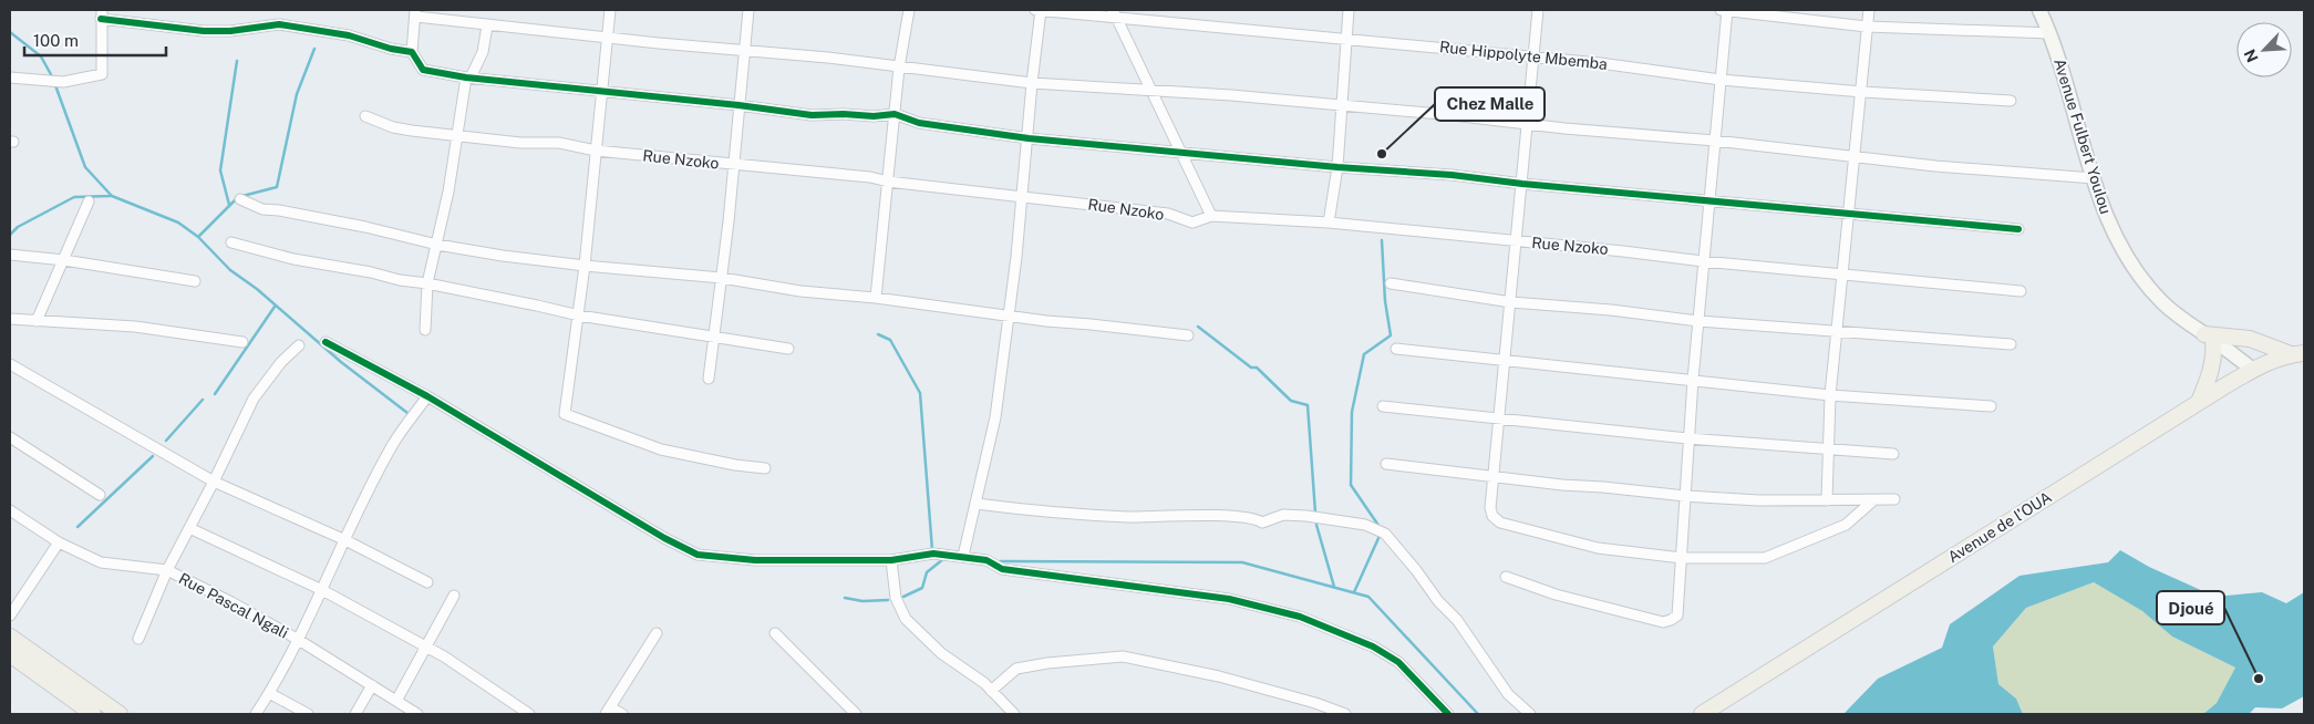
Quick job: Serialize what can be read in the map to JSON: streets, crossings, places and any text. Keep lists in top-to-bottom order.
{
  "streets": {
    "main road": ["Avenue Fulbert Youlou", "Avenue de l'OUA"],
    "street": ["Rue Hippolyte Mbemba", "Rue Nzoko", "Rue Pascal Ngali"]
  },
  "crossings": [
    ["Avenue Fulbert Youlou", "Avenue de l'OUA"]
  ],
  "places": ["Chez Malle", "Djoué"],
  "scale_bar": "100 m",
  "north": "bottom left"
}
